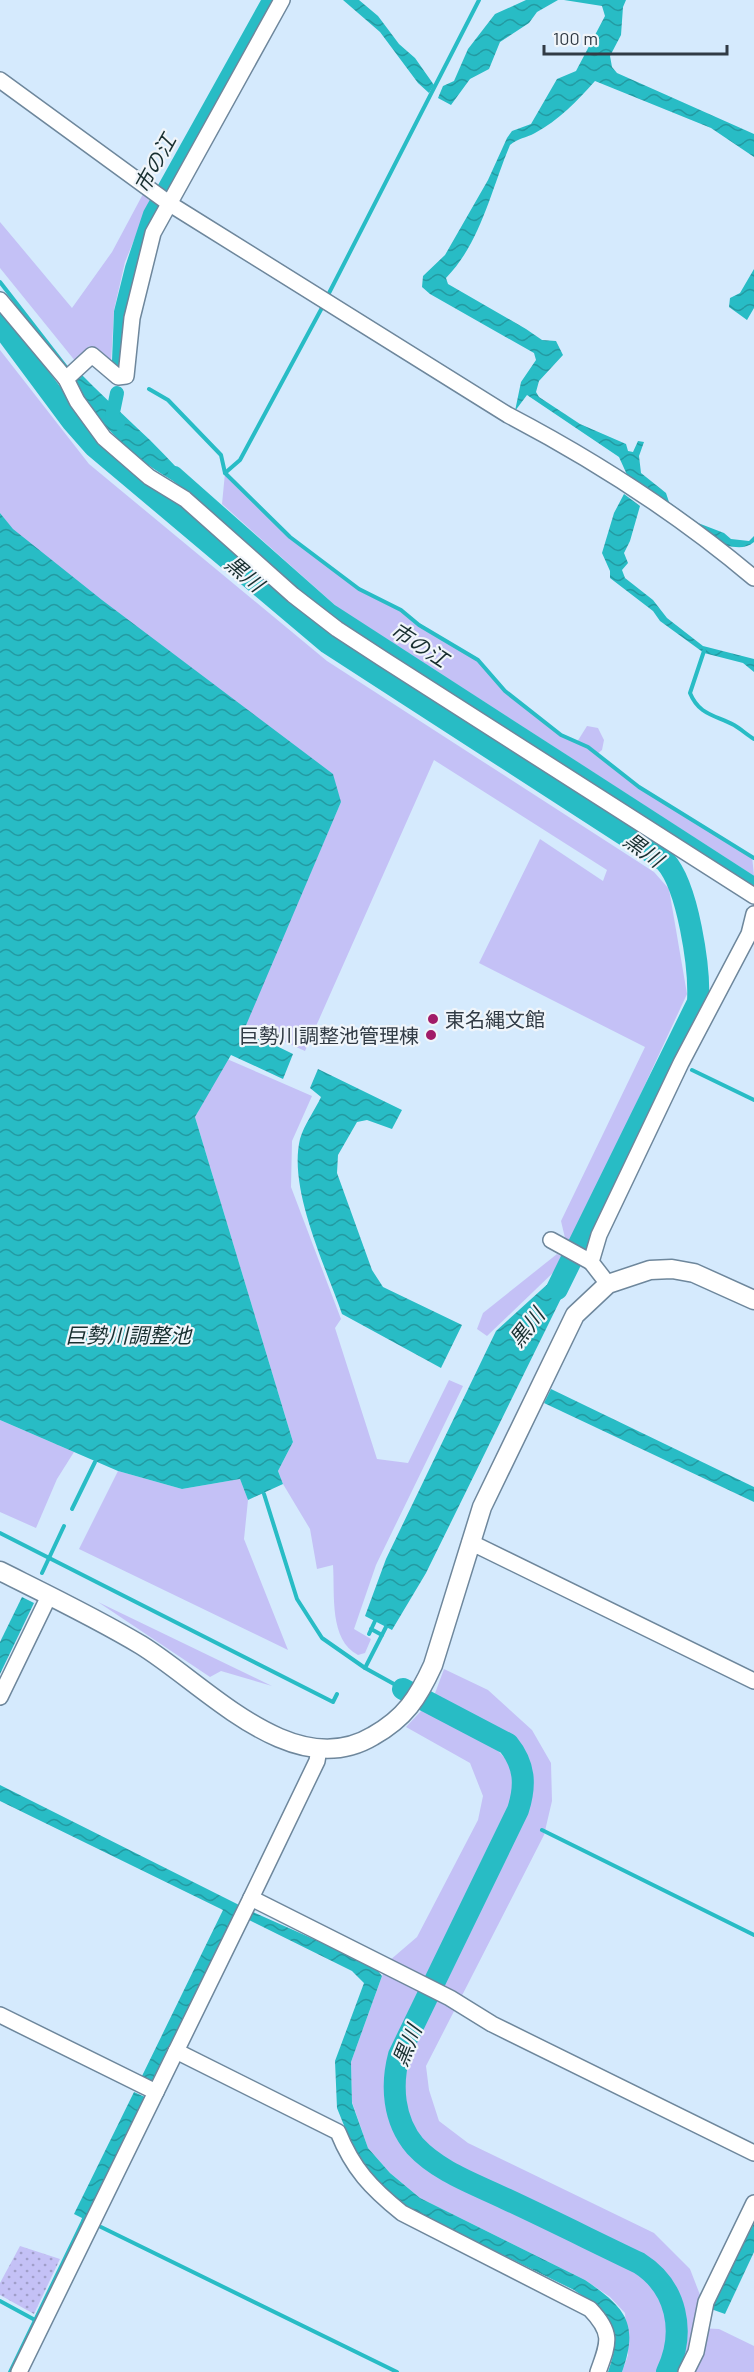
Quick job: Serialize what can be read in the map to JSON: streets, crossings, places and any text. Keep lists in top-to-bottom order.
{
  "water": ["市の江", "黒川", "巨勢川調整池"],
  "places": ["東名縄文館", "巨勢川調整池管理棟"],
  "scale_bar": "100 m"
}
